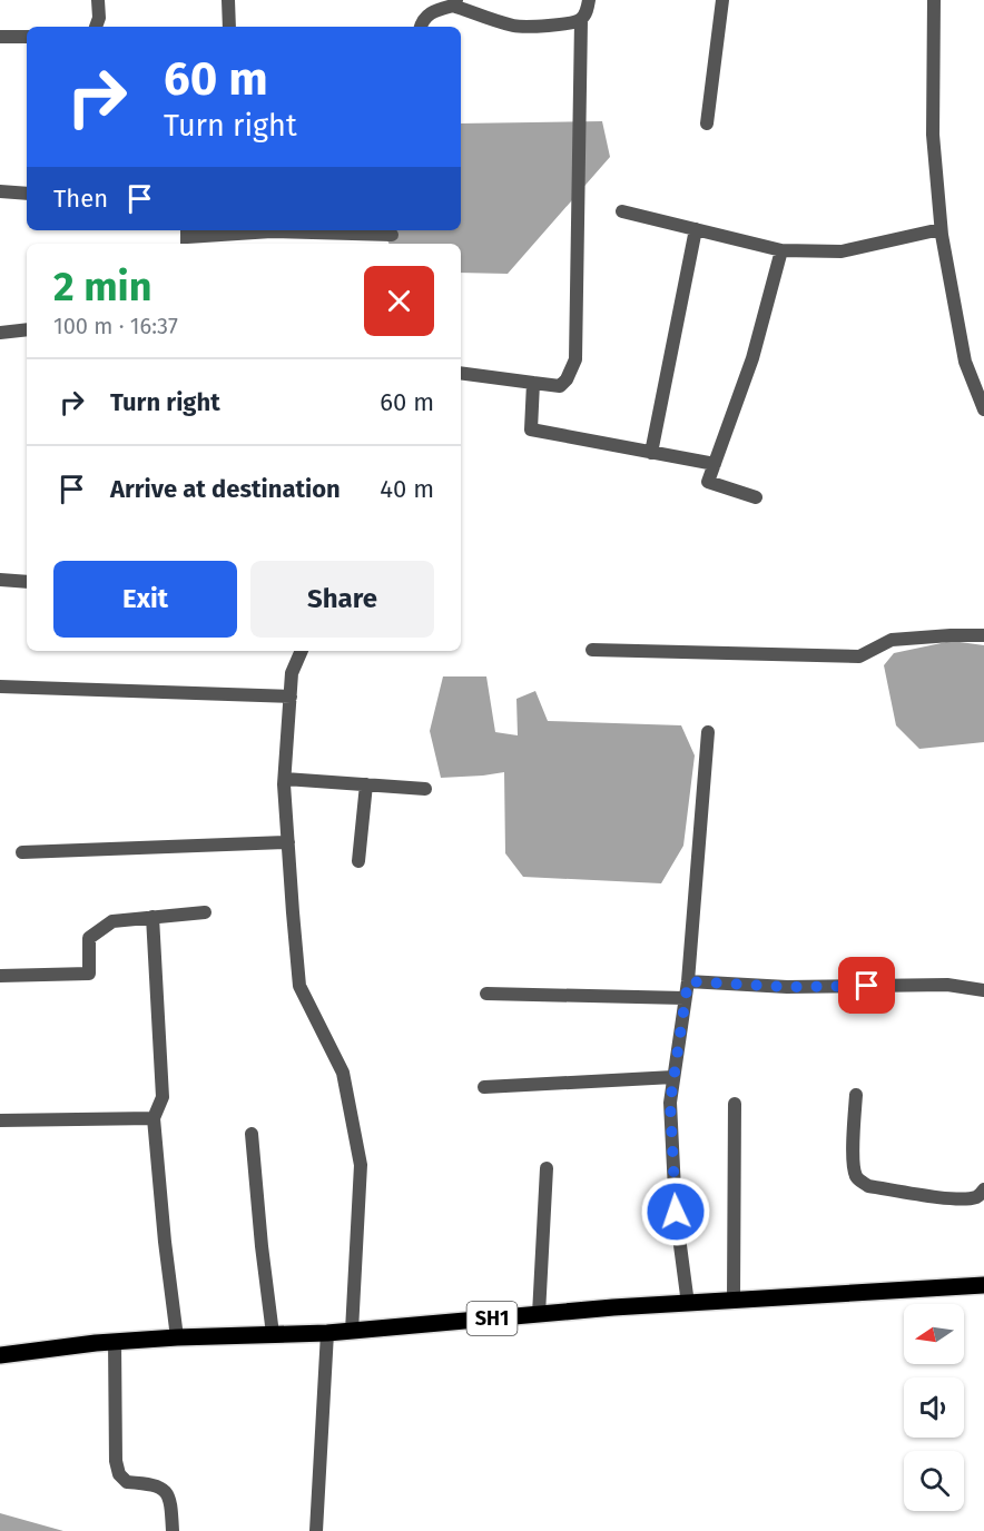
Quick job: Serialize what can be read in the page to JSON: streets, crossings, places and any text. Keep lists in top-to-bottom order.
{
  "streets": {
    "main road": ["SH1"]
  },
  "north": "left",
  "page": {
    "turn": ["60 m", "Turn right"],
    "then": "Then",
    "heading": ["2 min", "100 m · 16:37"],
    "list": [
      {
        "name": "Turn right",
        "value": "60 m"
      },
      {
        "name": "Arrive at destination",
        "value": "40 m"
      }
    ],
    "buttons": ["Exit", "Share"]
  }
}
